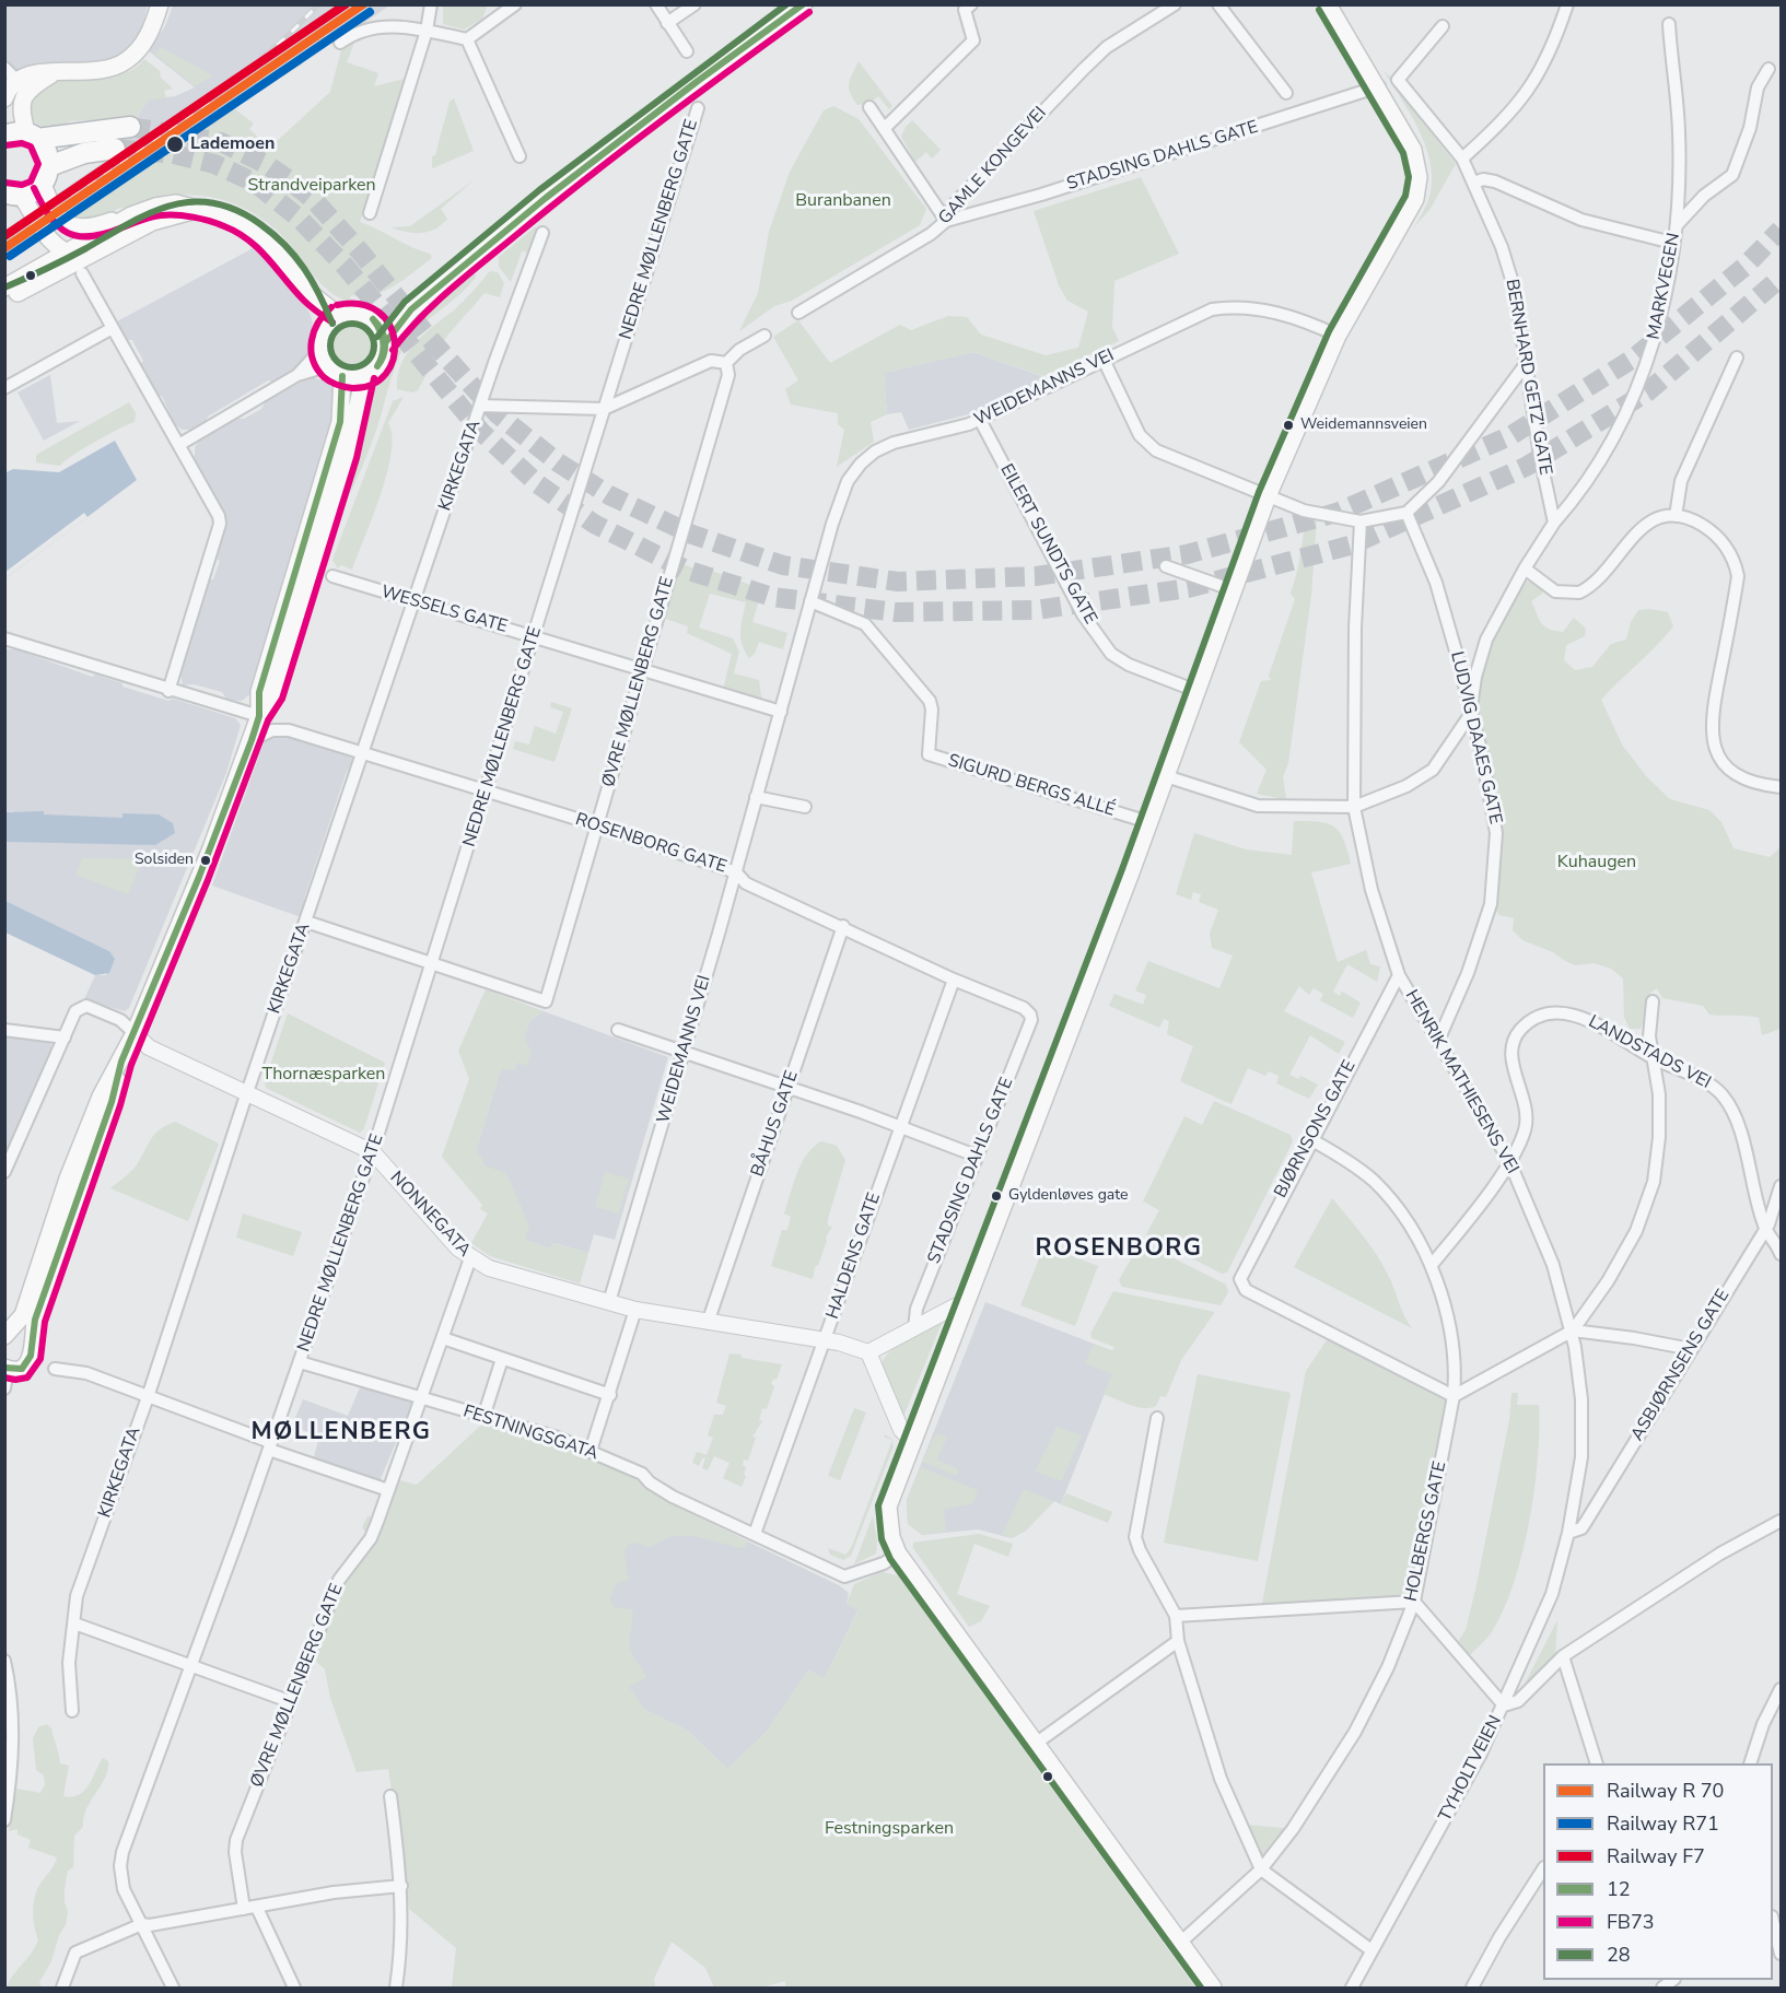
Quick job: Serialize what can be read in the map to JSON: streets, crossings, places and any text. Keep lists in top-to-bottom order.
{
  "streets": {
    "street": [
      "STADSING DAHLS GATE",
      "GAMLE KONGEVEI",
      "NEDRE MØLLENBERG GATE",
      "MARKVEGEN",
      "BERNHARD GETZ' GATE",
      "WEIDEMANNS VEI",
      "KIRKEGATA",
      "EILERT SUNDTS GATE",
      "WESSELS GATE",
      "ØVRE MØLLENBERG GATE",
      "LUDVIG DAAES GATE",
      "SIGURD BERGS ALLÉ",
      "ROSENBORG GATE",
      "LANDSTADS VEI",
      "HENRIK MATHIESENS VEI",
      "BÅHUS GATE",
      "BJØRNSONS GATE",
      "NONNEGATA",
      "HALDENS GATE",
      "ASBJØRNSENS GATE",
      "FESTNINGSGATA",
      "HOLBERGS GATE",
      "TYHOLTVEIEN"
    ]
  },
  "crossings": [
    ["STADSING DAHLS GATE", "GAMLE KONGEVEI"],
    ["STADSING DAHLS GATE", "ROSENBORG GATE"],
    ["NEDRE MØLLENBERG GATE", "WESSELS GATE"],
    ["NEDRE MØLLENBERG GATE", "ØVRE MØLLENBERG GATE"],
    ["NEDRE MØLLENBERG GATE", "ROSENBORG GATE"],
    ["NEDRE MØLLENBERG GATE", "NONNEGATA"],
    ["NEDRE MØLLENBERG GATE", "FESTNINGSGATA"],
    ["MARKVEGEN", "BERNHARD GETZ' GATE"],
    ["WEIDEMANNS VEI", "EILERT SUNDTS GATE"],
    ["WEIDEMANNS VEI", "WESSELS GATE"],
    ["WEIDEMANNS VEI", "SIGURD BERGS ALLÉ"],
    ["WEIDEMANNS VEI", "ROSENBORG GATE"],
    ["WEIDEMANNS VEI", "NONNEGATA"],
    ["KIRKEGATA", "WESSELS GATE"],
    ["KIRKEGATA", "ROSENBORG GATE"],
    ["KIRKEGATA", "NONNEGATA"],
    ["WESSELS GATE", "ØVRE MØLLENBERG GATE"],
    ["ØVRE MØLLENBERG GATE", "ROSENBORG GATE"],
    ["ØVRE MØLLENBERG GATE", "NONNEGATA"],
    ["ØVRE MØLLENBERG GATE", "FESTNINGSGATA"],
    ["LUDVIG DAAES GATE", "HENRIK MATHIESENS VEI"],
    ["ROSENBORG GATE", "BÅHUS GATE"],
    ["ROSENBORG GATE", "HALDENS GATE"],
    ["LANDSTADS VEI", "HENRIK MATHIESENS VEI"],
    ["LANDSTADS VEI", "ASBJØRNSENS GATE"],
    ["LANDSTADS VEI", "HOLBERGS GATE"],
    ["HENRIK MATHIESENS VEI", "BJØRNSONS GATE"],
    ["HENRIK MATHIESENS VEI", "ASBJØRNSENS GATE"],
    ["HENRIK MATHIESENS VEI", "TYHOLTVEIEN"],
    ["BÅHUS GATE", "NONNEGATA"],
    ["BJØRNSONS GATE", "HOLBERGS GATE"],
    ["NONNEGATA", "HALDENS GATE"],
    ["HALDENS GATE", "FESTNINGSGATA"]
  ],
  "districts": ["ROSENBORG", "MØLLENBERG"],
  "parks": [
    "Strandveiparken",
    "Buranbanen",
    "Kuhaugen",
    "Thornæsparken",
    "Festningsparken"
  ],
  "places": [
    "Lademoen",
    "Weidemannsveien",
    "Solsiden",
    "Gyldenløves gate"
  ],
  "lines": [
    "rail line F7",
    "transit line 12",
    "transit line 28",
    "rail line R71",
    "transit line FB73"
  ],
  "legend": [
    "Railway R 70",
    "Railway R71",
    "Railway F7",
    "12",
    "FB73",
    "28"
  ]
}
